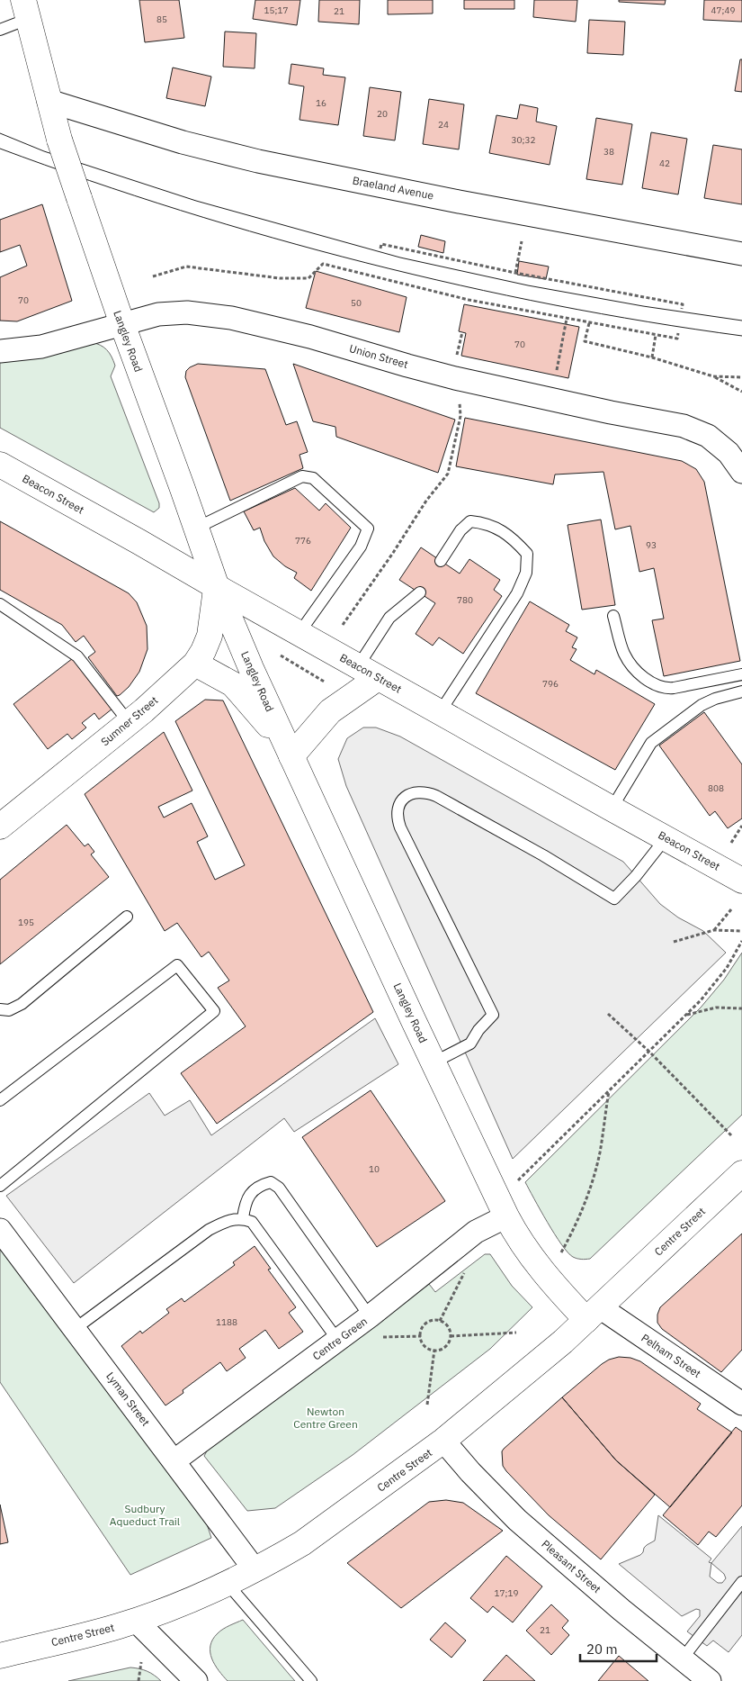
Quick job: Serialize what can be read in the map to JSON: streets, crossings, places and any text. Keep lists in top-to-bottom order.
{
  "streets": {
    "street": [
      "Braeland Avenue",
      "Langley Road",
      "Union Street",
      "Beacon Street",
      "Sumner Street",
      "Centre Street",
      "Centre Green",
      "Pelham Street",
      "Lyman Street",
      "Pleasant Street"
    ]
  },
  "crossings": [
    ["Braeland Avenue", "Langley Road"],
    ["Langley Road", "Union Street"],
    ["Langley Road", "Beacon Street"],
    ["Langley Road", "Sumner Street"],
    ["Langley Road", "Centre Street"],
    ["Langley Road", "Centre Green"],
    ["Langley Road", "Pelham Street"],
    ["Beacon Street", "Sumner Street"],
    ["Centre Street", "Pelham Street"],
    ["Centre Street", "Lyman Street"],
    ["Centre Street", "Pleasant Street"],
    ["Centre Green", "Lyman Street"]
  ],
  "parks": ["Newton Centre Green", "Sudbury Aqueduct Trail"],
  "house_numbers": [
    "15;17",
    "47;49",
    "21",
    "85",
    "16",
    "20",
    "24",
    "30;32",
    "38",
    "42",
    "70",
    "50",
    "70",
    "776",
    "93",
    "780",
    "796",
    "808",
    "195",
    "10",
    "1188",
    "17;19",
    "21"
  ],
  "scale_bar": "20 m"
}
